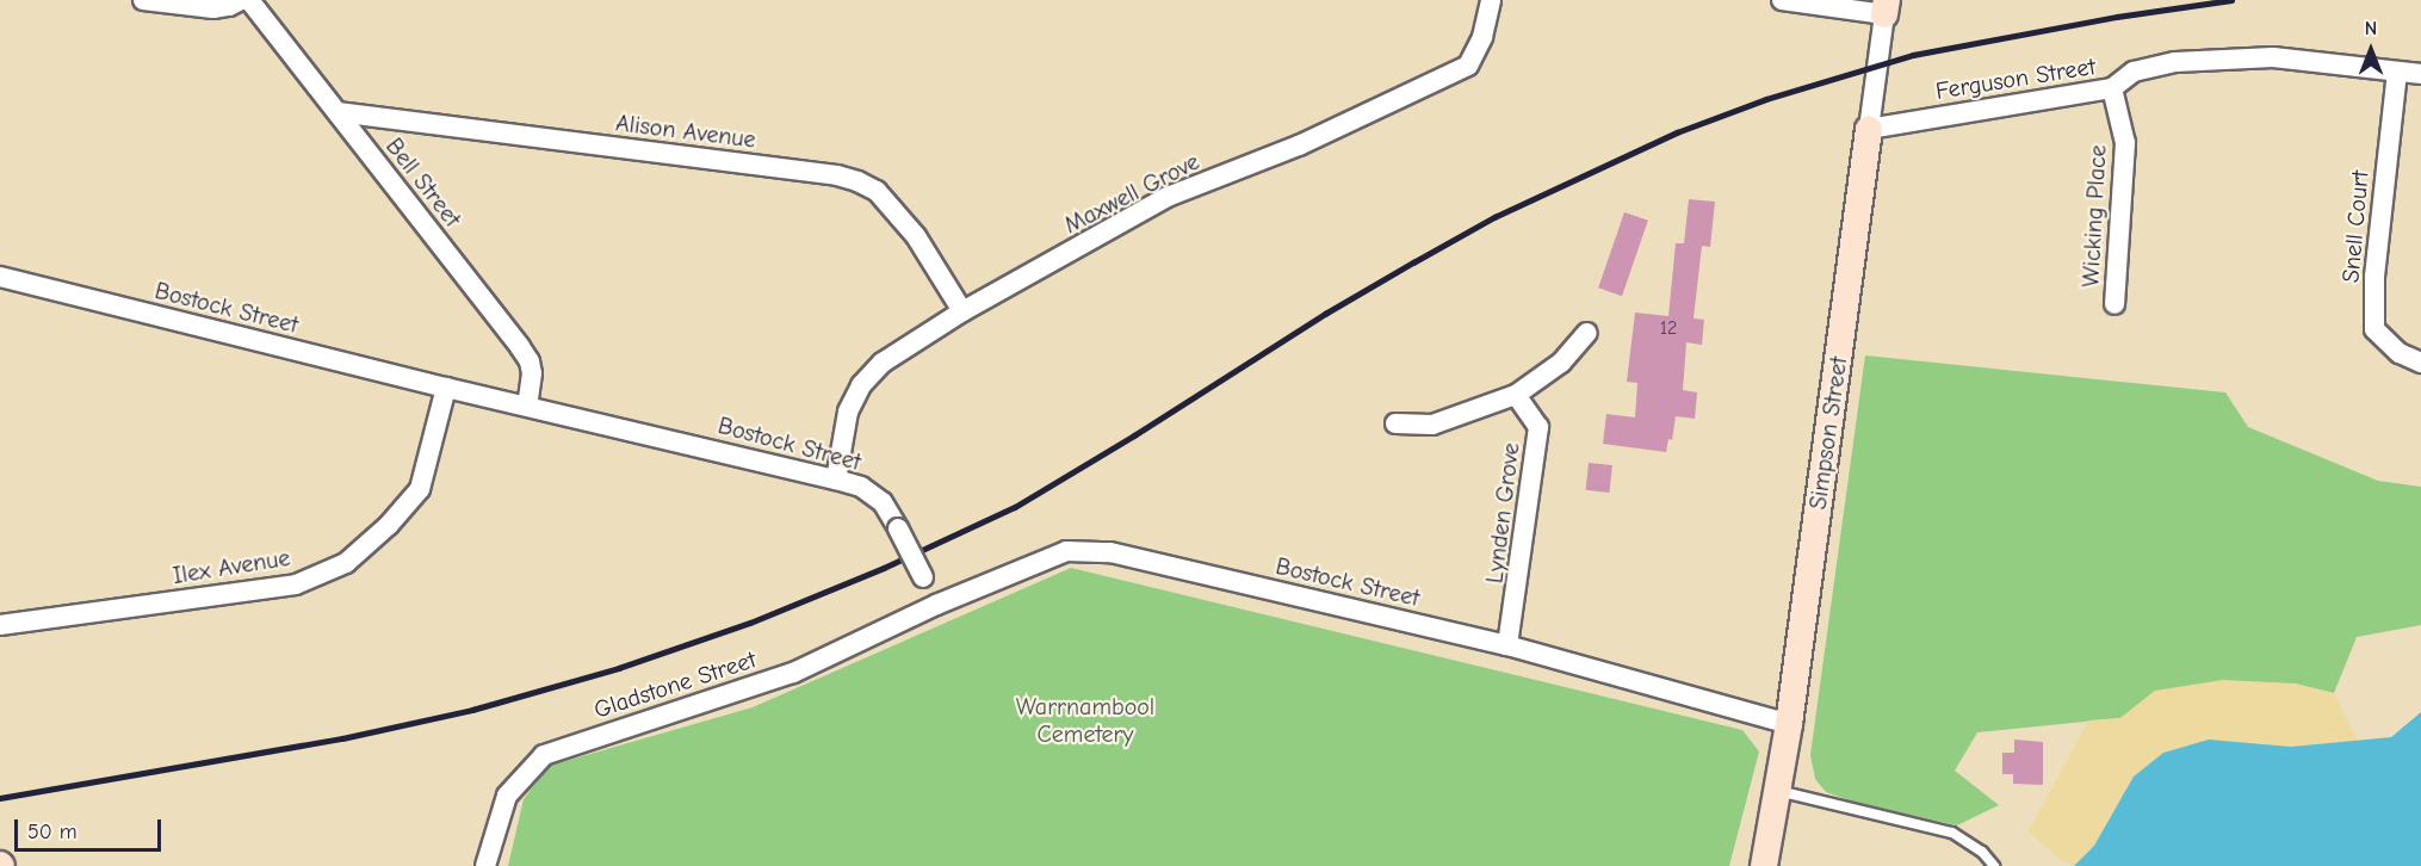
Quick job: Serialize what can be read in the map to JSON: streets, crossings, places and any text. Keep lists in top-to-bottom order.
{
  "streets": {
    "street": [
      "Ferguson Street",
      "Alison Avenue",
      "Bell Street",
      "Maxwell Grove",
      "Wicking Place",
      "Snell Court",
      "Bostock Street",
      "Simpson Street",
      "Lynden Grove",
      "Ilex Avenue",
      "Gladstone Street"
    ]
  },
  "crossings": [
    ["Ferguson Street", "Wicking Place"],
    ["Ferguson Street", "Snell Court"],
    ["Ferguson Street", "Simpson Street"],
    ["Alison Avenue", "Bell Street"],
    ["Alison Avenue", "Maxwell Grove"],
    ["Bell Street", "Bostock Street"],
    ["Maxwell Grove", "Bostock Street"],
    ["Bostock Street", "Simpson Street"],
    ["Bostock Street", "Lynden Grove"],
    ["Bostock Street", "Ilex Avenue"],
    ["Bostock Street", "Gladstone Street"]
  ],
  "parks": ["Warrnambool Cemetery"],
  "house_numbers": ["12"],
  "scale_bar": "50 m",
  "north": "top"
}
